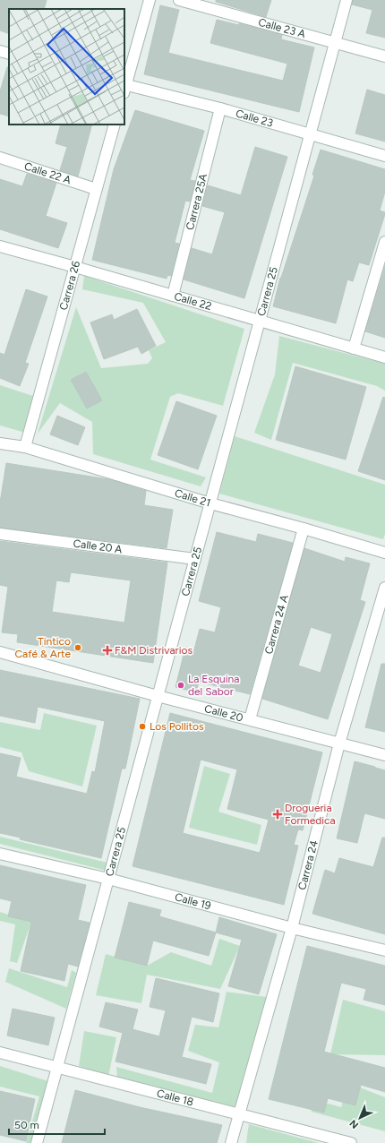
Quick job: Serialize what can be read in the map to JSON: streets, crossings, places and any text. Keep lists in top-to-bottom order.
{
  "streets": {
    "street": [
      "Calle 23 A",
      "Calle 23",
      "Calle 22 A",
      "Carrera 25A",
      "Carrera 26",
      "Carrera 25",
      "Calle 22",
      "Calle 21",
      "Calle 20 A",
      "Carrera 24 A",
      "Calle 20",
      "Carrera 24",
      "Calle 19",
      "Calle 18"
    ]
  },
  "crossings": [
    ["Calle 23 A", "Carrera 25"],
    ["Calle 23", "Carrera 25A"],
    ["Calle 23", "Carrera 25"],
    ["Calle 22 A", "Carrera 26"],
    ["Carrera 25A", "Calle 22"],
    ["Carrera 26", "Calle 22"],
    ["Carrera 26", "Calle 21"],
    ["Carrera 25", "Calle 22"],
    ["Carrera 25", "Calle 21"],
    ["Carrera 25", "Calle 20 A"],
    ["Carrera 25", "Calle 20"],
    ["Carrera 25", "Calle 19"],
    ["Carrera 25", "Calle 18"],
    ["Calle 21", "Carrera 24 A"],
    ["Carrera 24 A", "Calle 20"],
    ["Calle 20", "Carrera 24"],
    ["Carrera 24", "Calle 19"],
    ["Carrera 24", "Calle 18"]
  ],
  "places": {
    "other": ["Tintico Café & Arte", "La Esquina del Sabor", "Los Pollitos"],
    "health": ["F&M Distrivarios", "Drogueria Formedica"]
  },
  "scale_bar": "50 m",
  "north": "bottom left"
}
